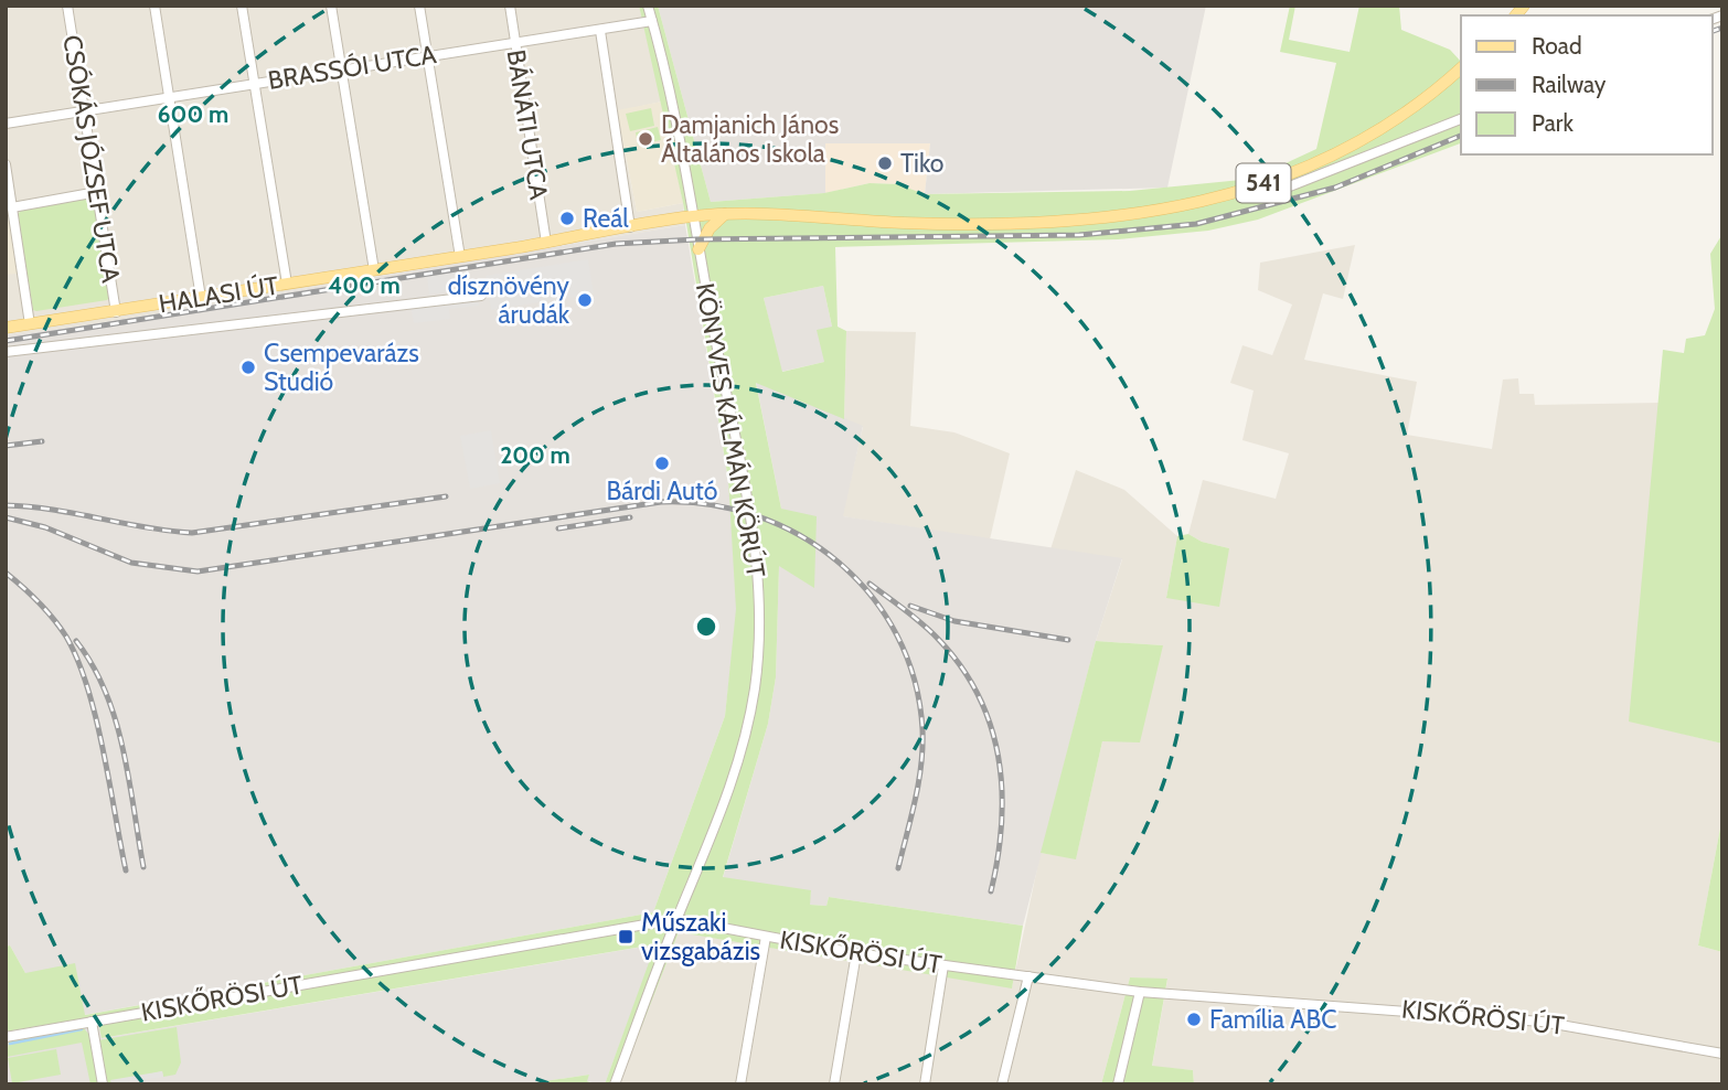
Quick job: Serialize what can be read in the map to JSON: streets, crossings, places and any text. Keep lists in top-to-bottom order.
{
  "streets": {
    "main road": ["541", "HALASI ÚT"],
    "street": [
      "BRASSÓI UTCA",
      "BÁNÁTI UTCA",
      "CSÓKÁS JÓZSEF UTCA",
      "KÖNYVES KÁLMÁN KÖRÚT",
      "KISKŐRÖSI ÚT"
    ]
  },
  "crossings": [
    ["BRASSÓI UTCA", "BÁNÁTI UTCA"],
    ["BRASSÓI UTCA", "CSÓKÁS JÓZSEF UTCA"],
    ["BRASSÓI UTCA", "KÖNYVES KÁLMÁN KÖRÚT"],
    ["BÁNÁTI UTCA", "HALASI ÚT"],
    ["CSÓKÁS JÓZSEF UTCA", "HALASI ÚT"],
    ["HALASI ÚT", "KÖNYVES KÁLMÁN KÖRÚT"],
    ["KÖNYVES KÁLMÁN KÖRÚT", "KISKŐRÖSI ÚT"]
  ],
  "places": {
    "other": [
      "Damjanich János Általános Iskola",
      "Tiko",
      "Reál",
      "dísznövény árudák",
      "Csempevarázs Studió",
      "Bárdi Autó",
      "Família ABC"
    ],
    "transit": ["Műszaki vizsgabázis"]
  },
  "legend": ["Road", "Railway", "Park"],
  "rings": ["600 m", "400 m", "200 m"]
}
